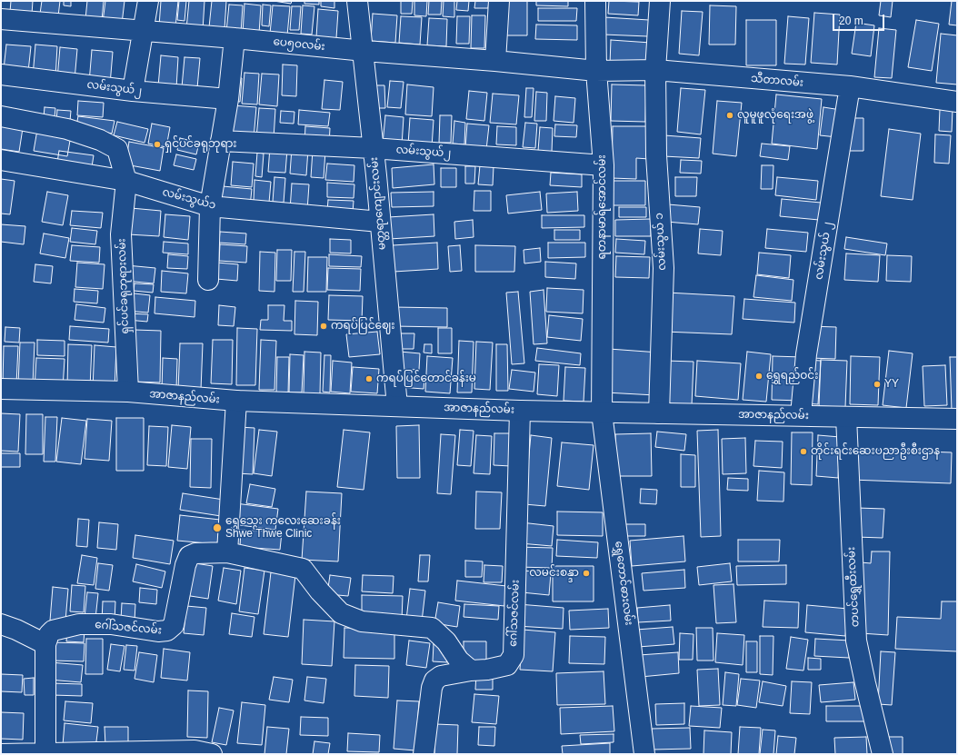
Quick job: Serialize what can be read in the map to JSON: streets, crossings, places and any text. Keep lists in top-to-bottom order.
{
  "streets": {
    "street": [
      "ပေ၅၀လမ်း",
      "သီတာလမ်း",
      "လမ်းသွယ်၂",
      "လမ်းသွယ်၁",
      "မတ္တရာကျောင်းလမ်း",
      "ရတနာမာရ်အောင်လမ်း",
      "လမ်းသွယ် ၁",
      "လမ်းသွယ် ၂",
      "ရှင်ပင်ခရုဘုရားလမ်း",
      "အာဇာနည်လမ်း",
      "ရွှေတောင်ဓားလမ်း",
      "တပင်ရွှေထီးလမ်း",
      "ဂေါ်သဇင်လမ်း"
    ]
  },
  "crossings": [
    ["ပေ၅၀လမ်း", "သီတာလမ်း"],
    ["ပေ၅၀လမ်း", "မတ္တရာကျောင်းလမ်း"],
    ["ပေ၅၀လမ်း", "ရတနာမာရ်အောင်လမ်း"],
    ["သီတာလမ်း", "ရတနာမာရ်အောင်လမ်း"],
    ["သီတာလမ်း", "လမ်းသွယ် ၁"],
    ["သီတာလမ်း", "လမ်းသွယ် ၂"],
    ["လမ်းသွယ်၂", "မတ္တရာကျောင်းလမ်း"],
    ["လမ်းသွယ်၂", "ရတနာမာရ်အောင်လမ်း"],
    ["လမ်းသွယ်၁", "မတ္တရာကျောင်းလမ်း"],
    ["လမ်းသွယ်၁", "ရှင်ပင်ခရုဘုရားလမ်း"],
    ["မတ္တရာကျောင်းလမ်း", "အာဇာနည်လမ်း"],
    ["ရတနာမာရ်အောင်လမ်း", "အာဇာနည်လမ်း"],
    ["ရတနာမာရ်အောင်လမ်း", "ရွှေတောင်ဓားလမ်း"],
    ["လမ်းသွယ် ၁", "အာဇာနည်လမ်း"],
    ["လမ်းသွယ် ၂", "အာဇာနည်လမ်း"],
    ["ရှင်ပင်ခရုဘုရားလမ်း", "အာဇာနည်လမ်း"],
    ["အာဇာနည်လမ်း", "ရွှေတောင်ဓားလမ်း"],
    ["အာဇာနည်လမ်း", "တပင်ရွှေထီးလမ်း"],
    ["အာဇာနည်လမ်း", "ဂေါ်သဇင်လမ်း"]
  ],
  "places": [
    "လူမူဖူလုံရေးအဖွဲ့",
    "ရှင်ပင်ခရုဘုရား",
    "ကရပ်ပြင်ဈေး",
    "ရွှေရည်ဝင်း",
    "ကရပ်ပြင်တောင်ခန်းမ",
    "YY",
    "တိုင်းရင်းဆေးပညာဦးစီးဌာန",
    "ရွှေသွေး ကလေးဆေးခန်း Shwe Thwe Clinic",
    "လမင်းစန္ဒာ"
  ],
  "scale_bar": "20 m"
}
